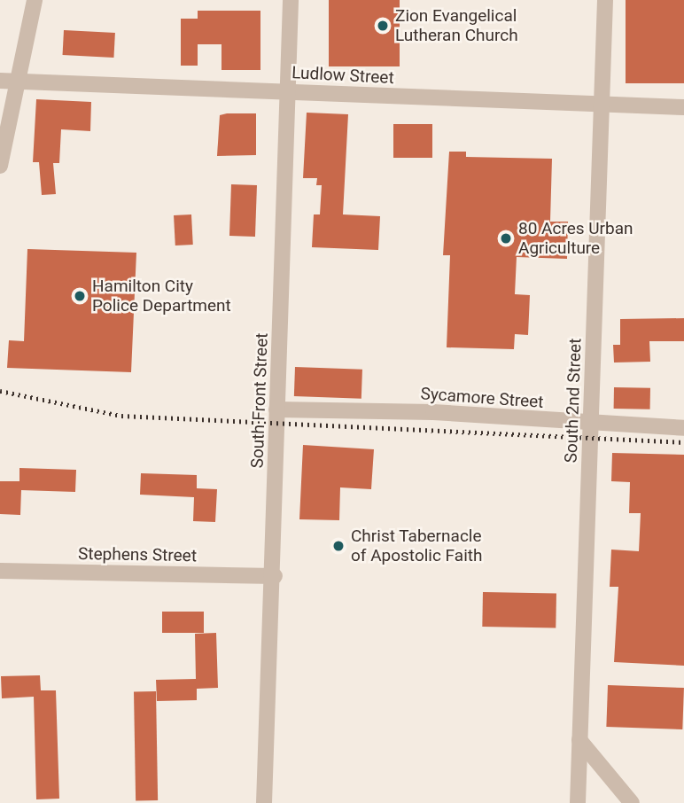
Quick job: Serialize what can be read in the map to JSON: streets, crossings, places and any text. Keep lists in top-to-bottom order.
{
  "streets": {
    "street": [
      "Ludlow Street",
      "Sycamore Street",
      "South Front Street",
      "South 2nd Street",
      "Stephens Street"
    ]
  },
  "crossings": [
    ["Ludlow Street", "South Front Street"],
    ["Ludlow Street", "South 2nd Street"],
    ["Sycamore Street", "South Front Street"],
    ["Sycamore Street", "South 2nd Street"],
    ["South Front Street", "Stephens Street"]
  ],
  "places": [
    "Zion Evangelical Lutheran Church",
    "80 Acres Urban Agriculture",
    "Hamilton City Police Department",
    "Christ Tabernacle of Apostolic Faith"
  ]
}
